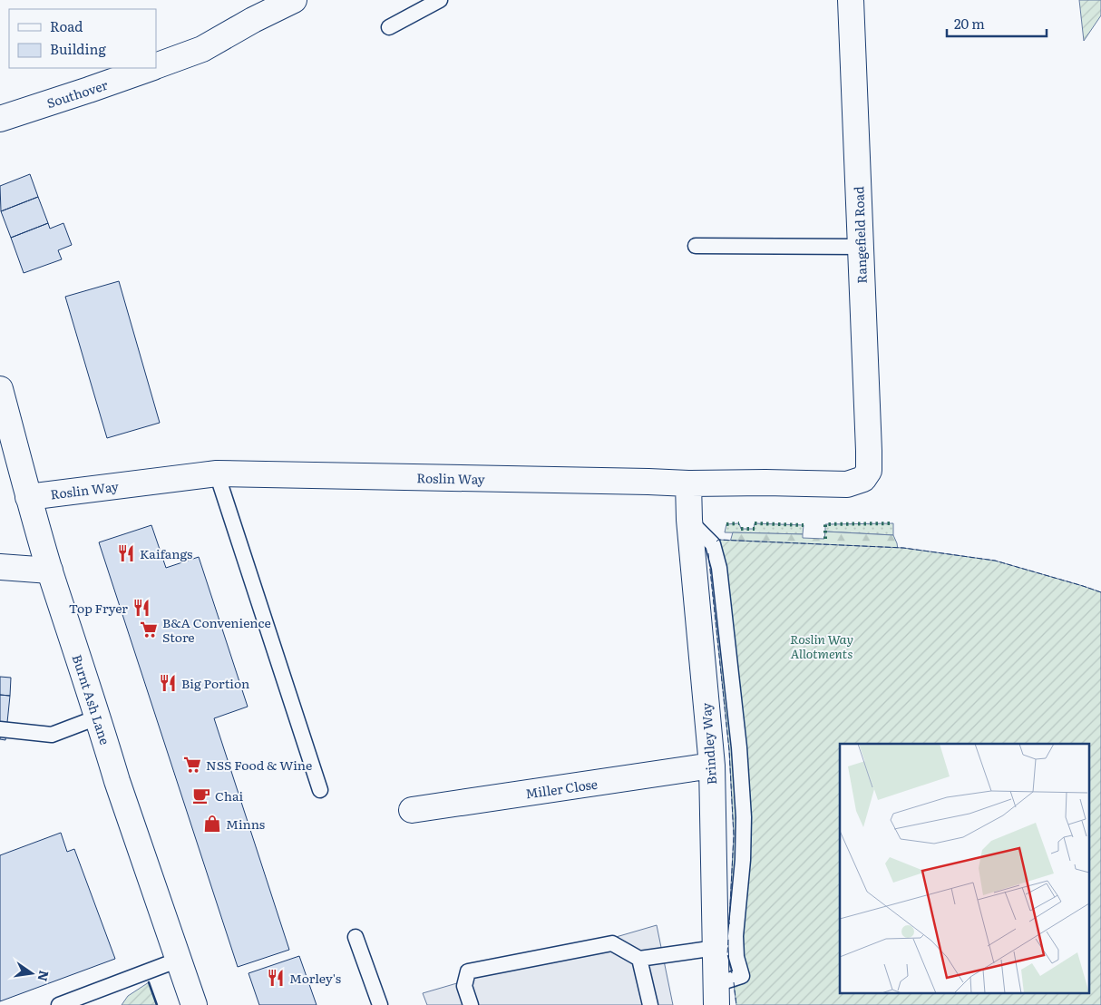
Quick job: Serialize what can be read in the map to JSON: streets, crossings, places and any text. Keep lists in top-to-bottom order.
{
  "streets": {
    "street": [
      "Southover",
      "Rangefield Road",
      "Roslin Way",
      "Burnt Ash Lane",
      "Brindley Way",
      "Miller Close"
    ]
  },
  "crossings": [
    ["Rangefield Road", "Roslin Way"],
    ["Roslin Way", "Burnt Ash Lane"],
    ["Roslin Way", "Brindley Way"],
    ["Brindley Way", "Miller Close"]
  ],
  "parks": ["Roslin Way Allotments"],
  "places": {
    "restaurant": [
      "Kaifangs",
      "Top Fryer",
      "Big Portion",
      "Morley's"
    ],
    "supermarket": ["B&A Convenience Store", "NSS Food & Wine"],
    "cafe": ["Chai"],
    "shop": ["Minns"]
  },
  "legend": ["Road", "Building"],
  "scale_bar": "20 m",
  "north": "right"
}
